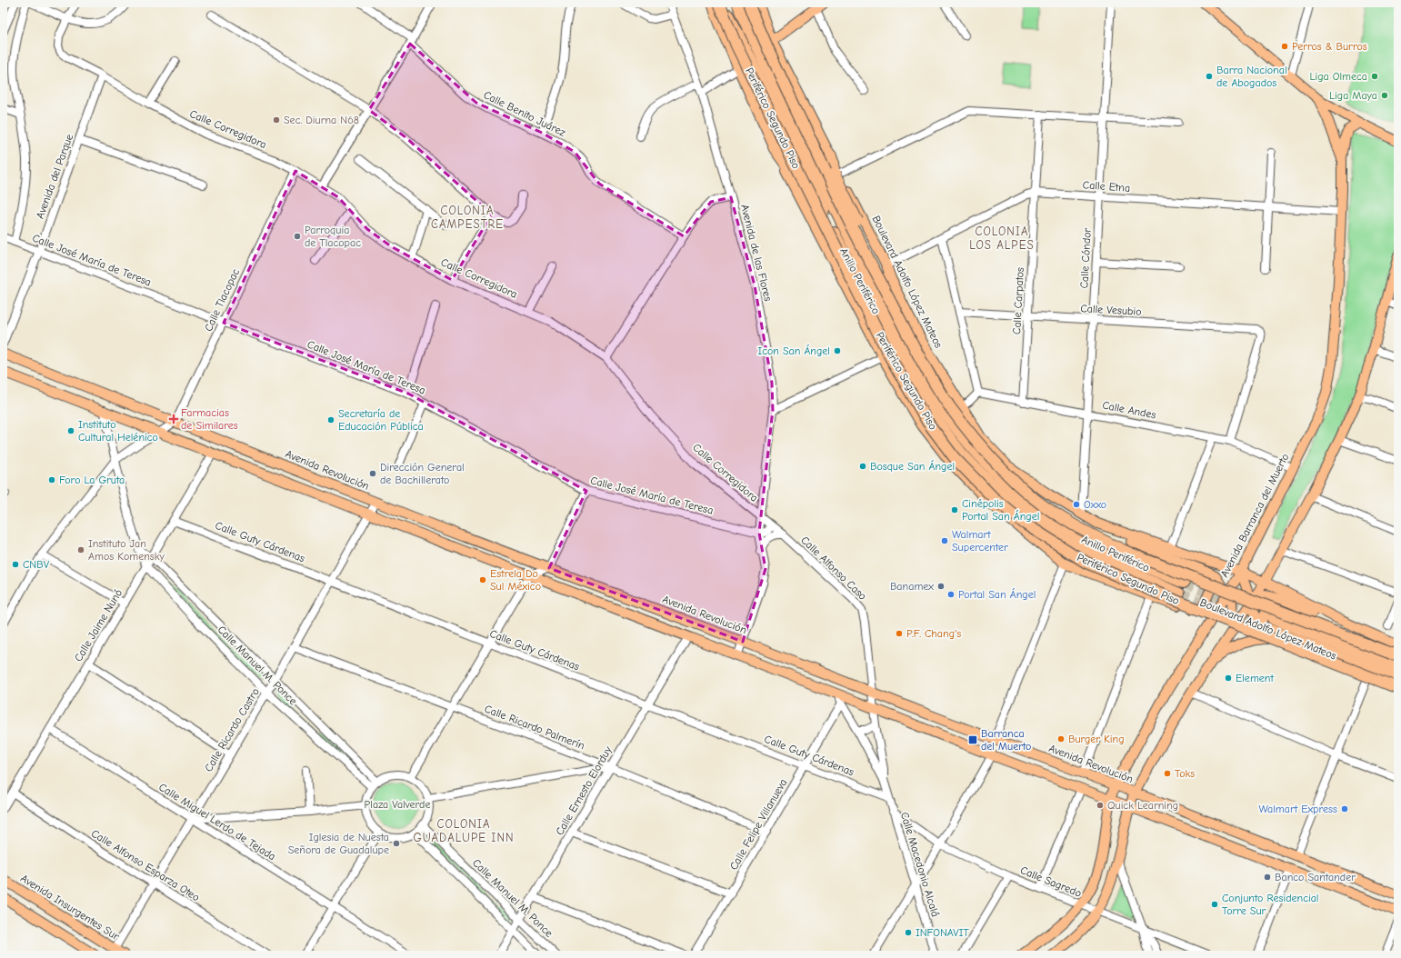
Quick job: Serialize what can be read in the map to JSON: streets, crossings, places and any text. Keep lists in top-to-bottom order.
{
  "streets": {
    "highway": ["Periférico Segundo Piso", "Anillo Periférico"],
    "main road": [
      "Boulevard Adolfo López Mateos",
      "Avenida Revolución",
      "Avenida Barranca del Muerto",
      "Avenida Insurgentes Sur"
    ],
    "street": [
      "Calle Benito Juárez",
      "Calle Corregidora",
      "Avenida del Parque",
      "Calle Etna",
      "Avenida de las Flores",
      "Calle Cóndor",
      "Calle José María de Teresa",
      "Calle Tlacopac",
      "Calle Carpatos",
      "Calle Vesubio",
      "Calle Andes",
      "Calle Guty Cárdenas",
      "Calle Alfonso Caso",
      "Calle Jaime Nunó",
      "Calle Manuel M. Ponce",
      "Calle Ricardo Palmerín",
      "Calle Ricardo Castro",
      "Calle Ernesto Elorduy",
      "Calle Miguel Lerdo de Tejada",
      "Calle Felipe Villanueva",
      "Calle Macedonio Alcalá",
      "Calle Alfonso Esparza Oteo",
      "Calle Sagredo"
    ]
  },
  "crossings": [
    ["Calle Corregidora", "Avenida del Parque"],
    ["Calle Corregidora", "Avenida de las Flores"],
    ["Calle Corregidora", "Calle José María de Teresa"],
    ["Calle Corregidora", "Calle Tlacopac"],
    ["Calle Corregidora", "Avenida Revolución"],
    ["Calle Corregidora", "Calle Alfonso Caso"],
    ["Avenida del Parque", "Calle José María de Teresa"],
    ["Calle Etna", "Calle Cóndor"],
    ["Calle Etna", "Boulevard Adolfo López Mateos"],
    ["Calle Etna", "Calle Carpatos"],
    ["Calle Etna", "Avenida Barranca del Muerto"],
    ["Avenida de las Flores", "Calle Alfonso Caso"],
    ["Calle Cóndor", "Boulevard Adolfo López Mateos"],
    ["Calle Cóndor", "Calle Vesubio"],
    ["Calle Cóndor", "Calle Andes"],
    ["Calle José María de Teresa", "Calle Tlacopac"],
    ["Boulevard Adolfo López Mateos", "Avenida Barranca del Muerto"],
    ["Calle Tlacopac", "Avenida Revolución"],
    ["Calle Carpatos", "Calle Vesubio"],
    ["Calle Carpatos", "Calle Andes"],
    ["Calle Vesubio", "Calle Andes"],
    ["Calle Andes", "Avenida Barranca del Muerto"],
    ["Avenida Revolución", "Avenida Barranca del Muerto"],
    ["Avenida Revolución", "Calle Alfonso Caso"],
    ["Avenida Revolución", "Calle Ricardo Castro"],
    ["Avenida Revolución", "Calle Macedonio Alcalá"],
    ["Avenida Barranca del Muerto", "Calle Sagredo"],
    ["Calle Guty Cárdenas", "Calle Jaime Nunó"],
    ["Calle Guty Cárdenas", "Calle Ricardo Castro"],
    ["Calle Guty Cárdenas", "Calle Ernesto Elorduy"],
    ["Calle Guty Cárdenas", "Calle Felipe Villanueva"],
    ["Calle Guty Cárdenas", "Calle Macedonio Alcalá"],
    ["Calle Alfonso Caso", "Calle Macedonio Alcalá"],
    ["Calle Jaime Nunó", "Calle Manuel M. Ponce"],
    ["Calle Jaime Nunó", "Calle Miguel Lerdo de Tejada"],
    ["Calle Jaime Nunó", "Calle Alfonso Esparza Oteo"],
    ["Calle Manuel M. Ponce", "Calle Ricardo Castro"],
    ["Calle Manuel M. Ponce", "Calle Ernesto Elorduy"],
    ["Calle Ricardo Palmerín", "Calle Ricardo Castro"],
    ["Calle Ricardo Palmerín", "Calle Ernesto Elorduy"],
    ["Calle Ricardo Palmerín", "Calle Felipe Villanueva"],
    ["Calle Ricardo Castro", "Calle Miguel Lerdo de Tejada"],
    ["Calle Ricardo Castro", "Calle Alfonso Esparza Oteo"],
    ["Calle Ricardo Castro", "Avenida Insurgentes Sur"],
    ["Calle Felipe Villanueva", "Calle Macedonio Alcalá"],
    ["Calle Macedonio Alcalá", "Calle Sagredo"]
  ],
  "districts": ["COLONIA CAMPESTRE", "COLONIA LOS ALPES", "COLONIA GUADALUPE INN"],
  "parks": ["Plaza Valverde"],
  "places": {
    "other": [
      "Perros & Burros",
      "Barra Nacional de Abogados",
      "Liga Olmeca",
      "Liga Maya",
      "Sec. Diurna N68",
      "Parroquia de Tlacopac",
      "Icon San Ángel",
      "Secretaría de Educación Pública",
      "Instituto Cultural Helénico",
      "Bosque San Ángel",
      "Dirección General de Bachillerato",
      "Foro La Gruta",
      "Oxxo",
      "Cinépolis Portal San Ángel",
      "Walmart Supercenter",
      "Instituto Jan Amos Komensky",
      "CNBV",
      "Estrela Do Sul México",
      "Banamex",
      "Portal San Ángel",
      "P.F. Chang's",
      "Element",
      "Burger King",
      "Toks",
      "Quick Learning",
      "Walmart Express",
      "Iglesia de Nuesta Señora de Guadalupe",
      "Banco Santander",
      "Conjunto Residencial Torre Sur",
      "INFONAVIT"
    ],
    "health": ["Farmacias de Similares"],
    "transit": ["Barranca del Muerto"]
  }
}
